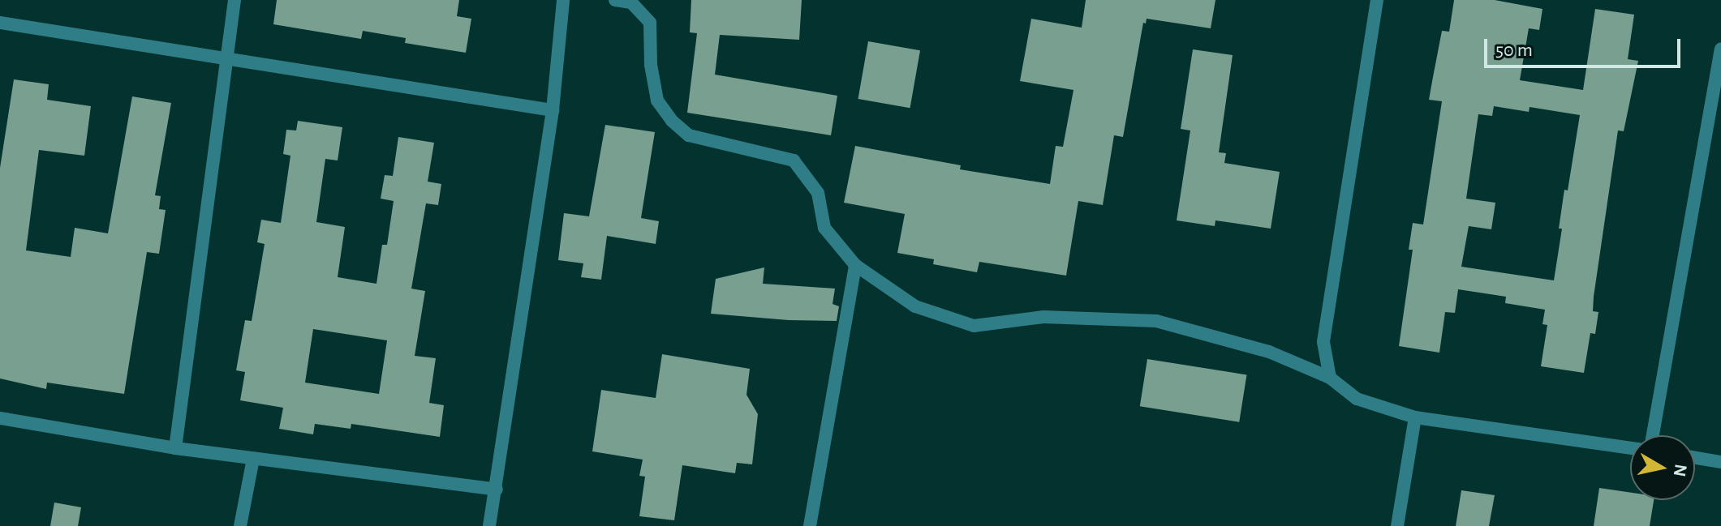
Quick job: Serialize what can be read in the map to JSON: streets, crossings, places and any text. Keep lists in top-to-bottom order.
{
  "scale_bar": "50 m",
  "north": "right"
}
